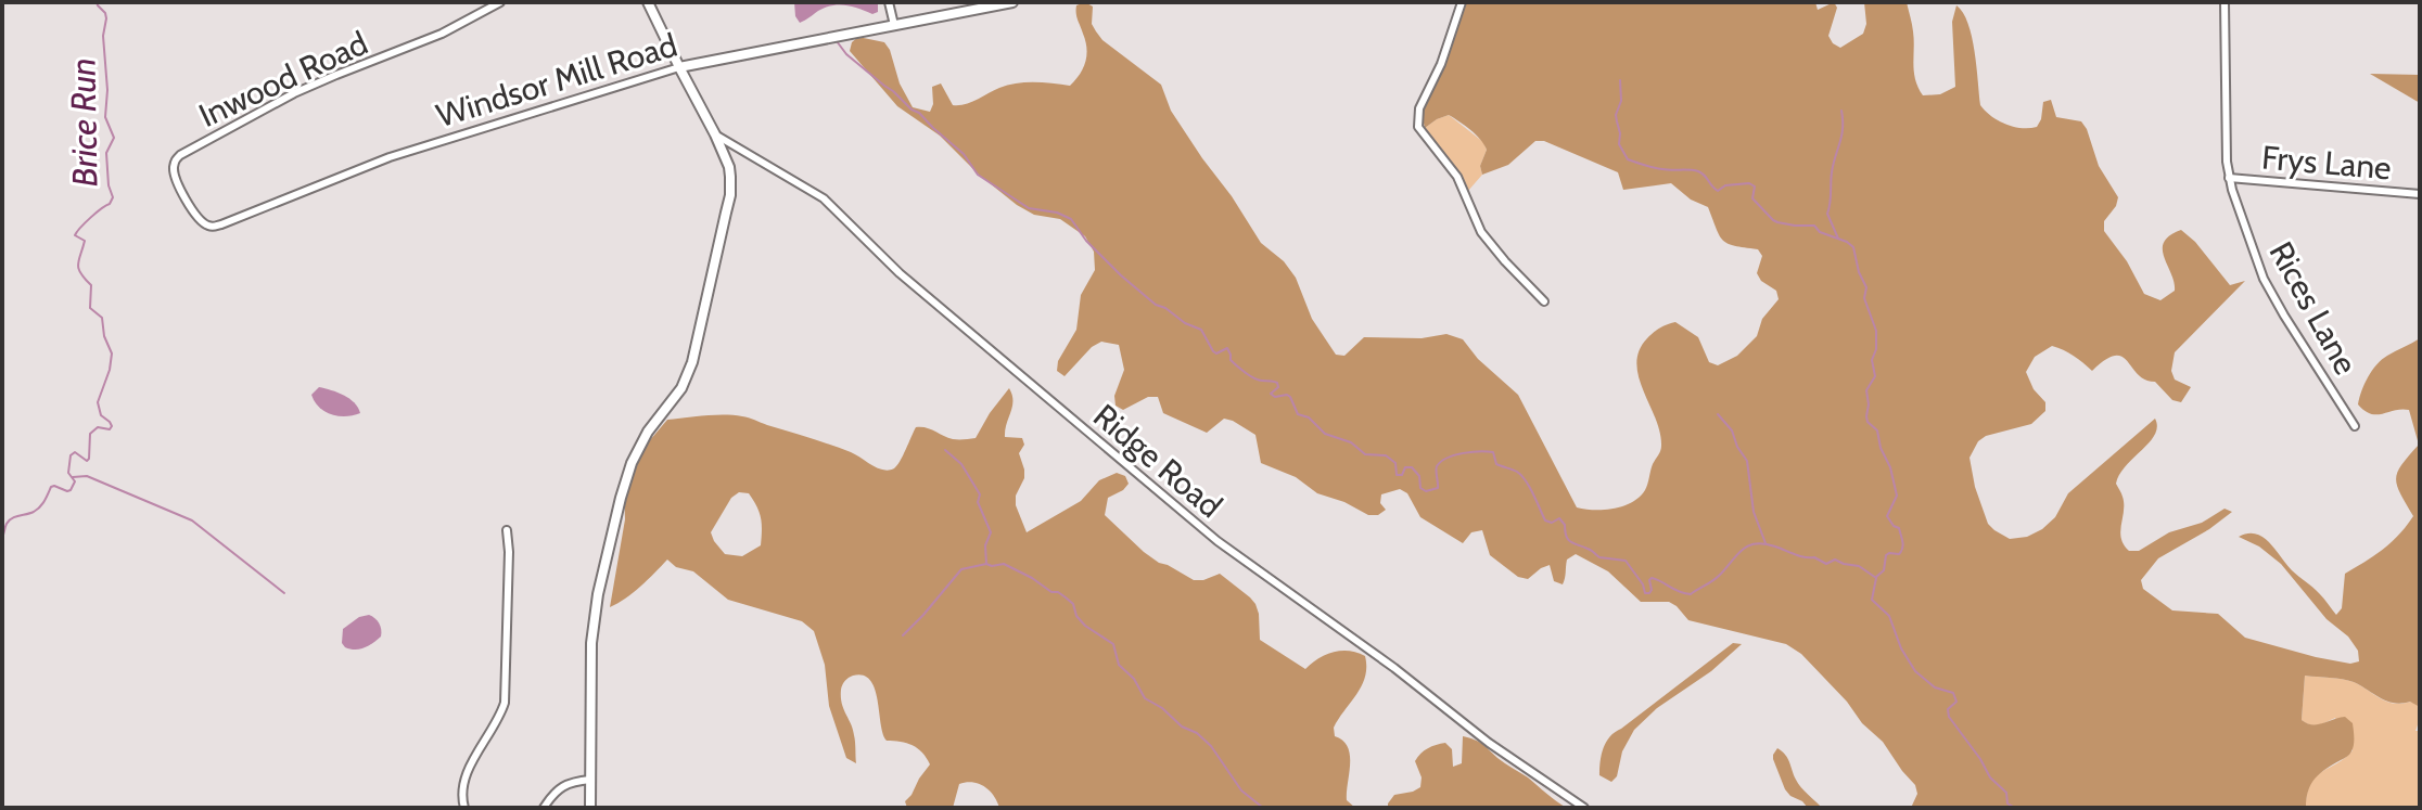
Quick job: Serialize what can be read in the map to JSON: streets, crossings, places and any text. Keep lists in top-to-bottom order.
{
  "streets": {
    "main road": ["Windsor Mill Road"],
    "street": [
      "Inwood Road",
      "Frys Lane",
      "Rices Lane",
      "Ridge Road"
    ]
  },
  "crossings": [
    ["Inwood Road", "Windsor Mill Road"],
    ["Frys Lane", "Rices Lane"]
  ],
  "water": ["Brice Run"]
}
